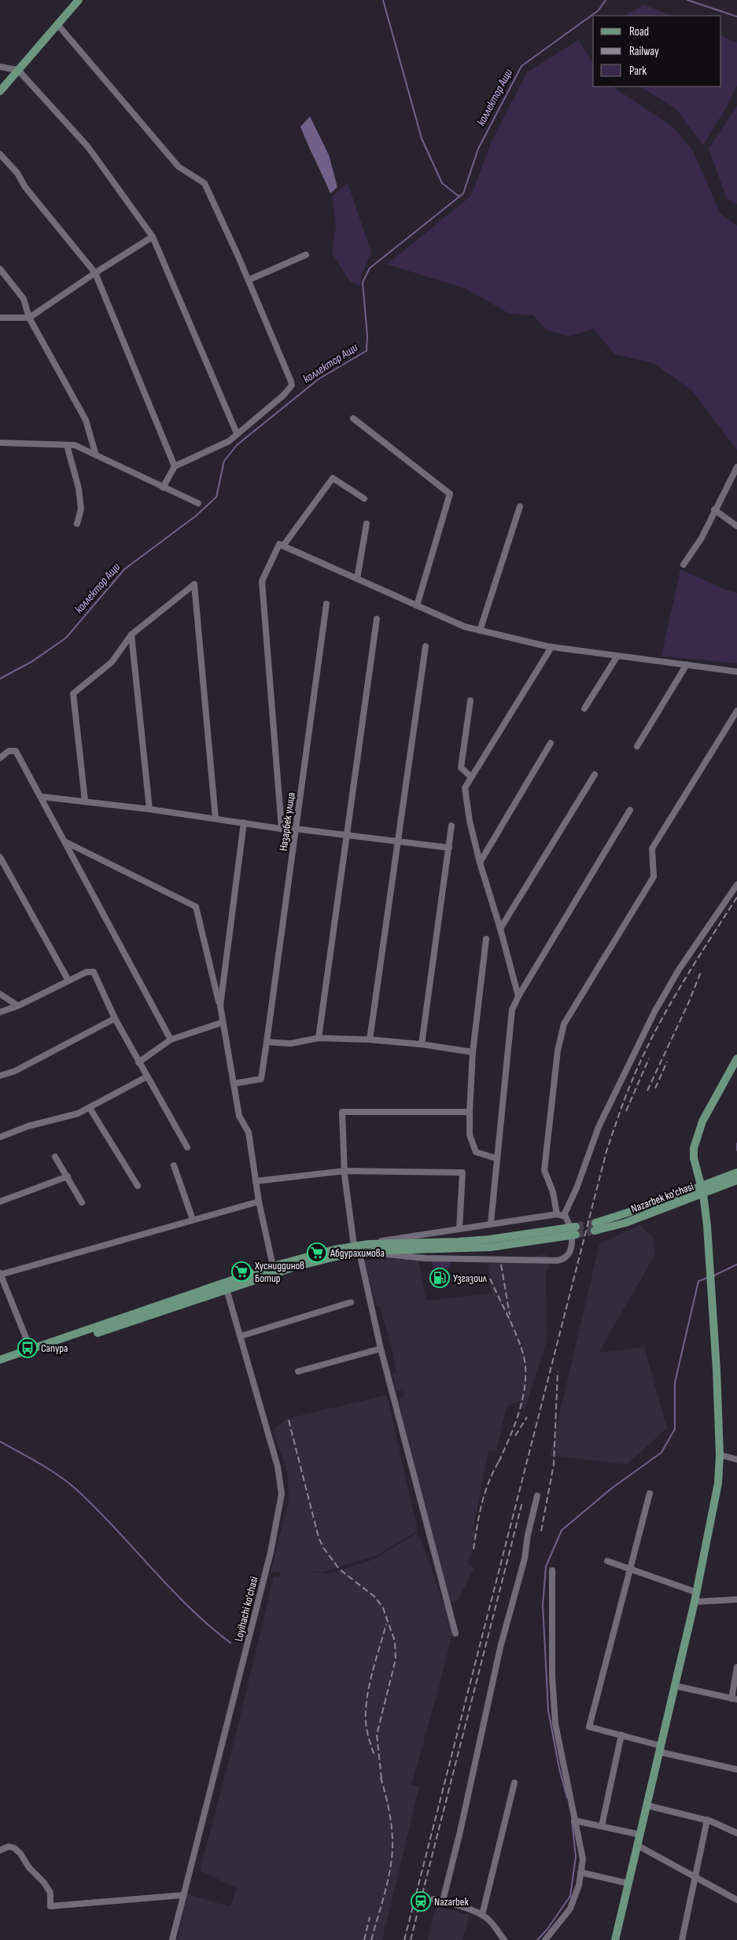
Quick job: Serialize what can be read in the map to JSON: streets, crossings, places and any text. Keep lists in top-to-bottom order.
{
  "streets": {
    "main road": ["Nazarbek ko'chasi"],
    "street": ["Назарбек улица", "Loyihachi ko'chasi"]
  },
  "water": ["коллектор Ащи"],
  "places": {
    "supermarket": ["Абдурахимова", "Хусниддинов Ботир"],
    "fuel station": ["Узгазоил"],
    "bus stop": ["Сапура"],
    "station": ["Nazarbek"]
  },
  "legend": ["Road", "Railway", "Park"]
}
